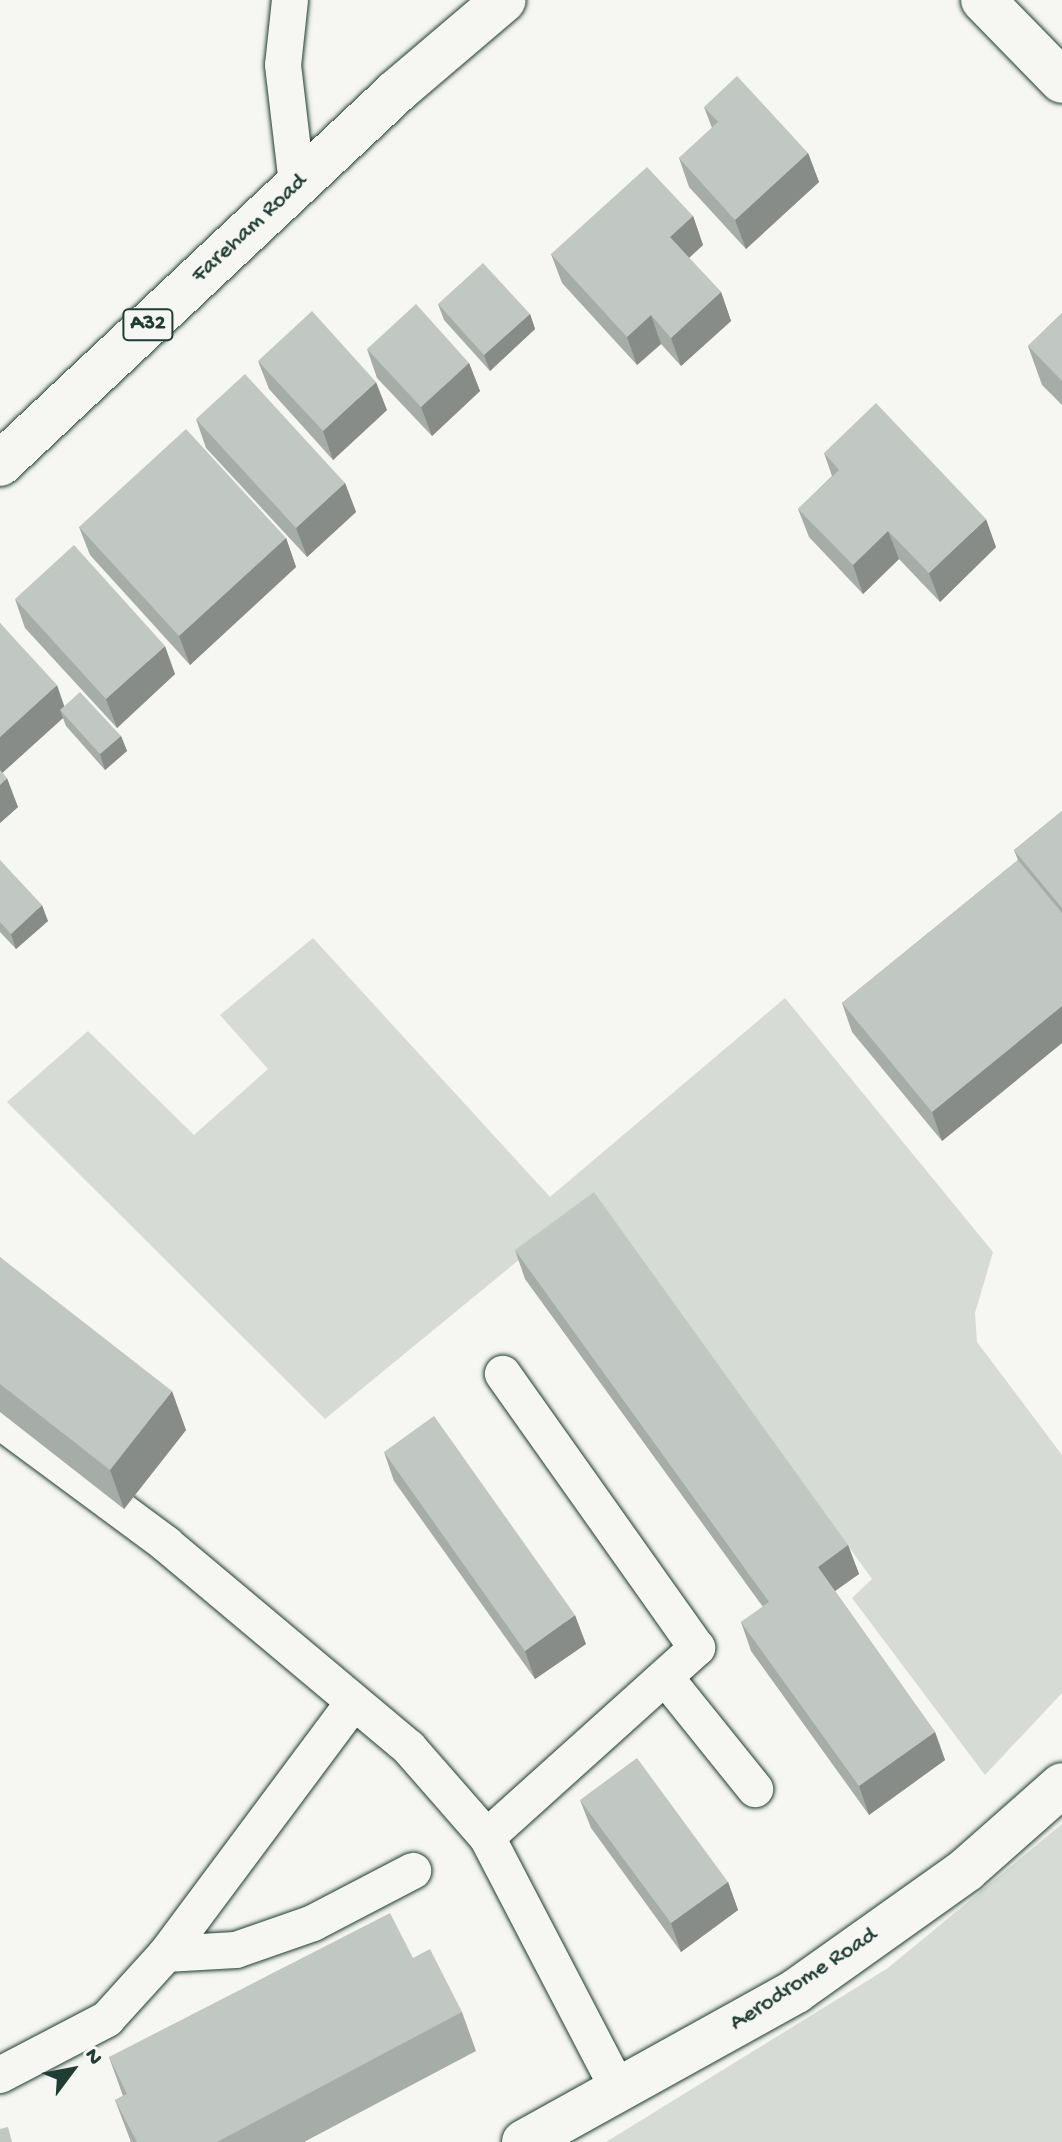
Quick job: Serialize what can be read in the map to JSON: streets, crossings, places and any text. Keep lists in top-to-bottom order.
{
  "streets": {
    "street": ["Fareham Road", "A32", "Aerodrome Road"]
  },
  "north": "top right"
}
